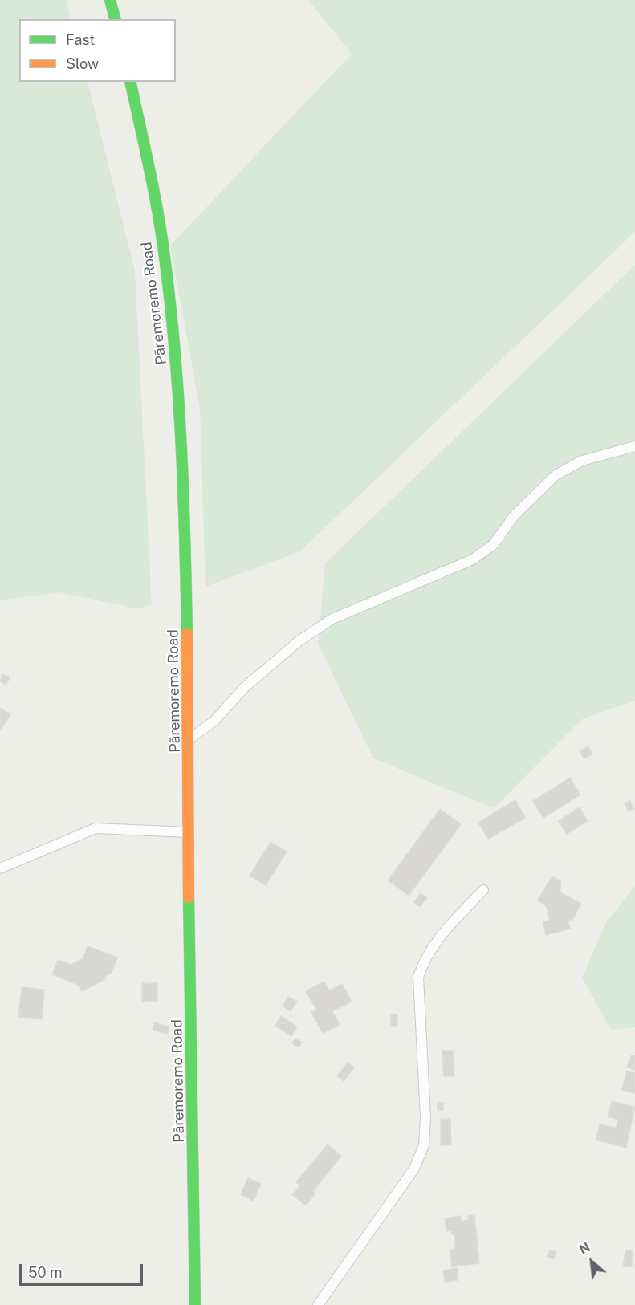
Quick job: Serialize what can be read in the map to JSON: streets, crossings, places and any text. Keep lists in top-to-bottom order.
{
  "streets": {
    "street": ["Pāremoremo Road"]
  },
  "legend": ["Fast", "Slow"],
  "scale_bar": "50 m",
  "north": "top left"
}
